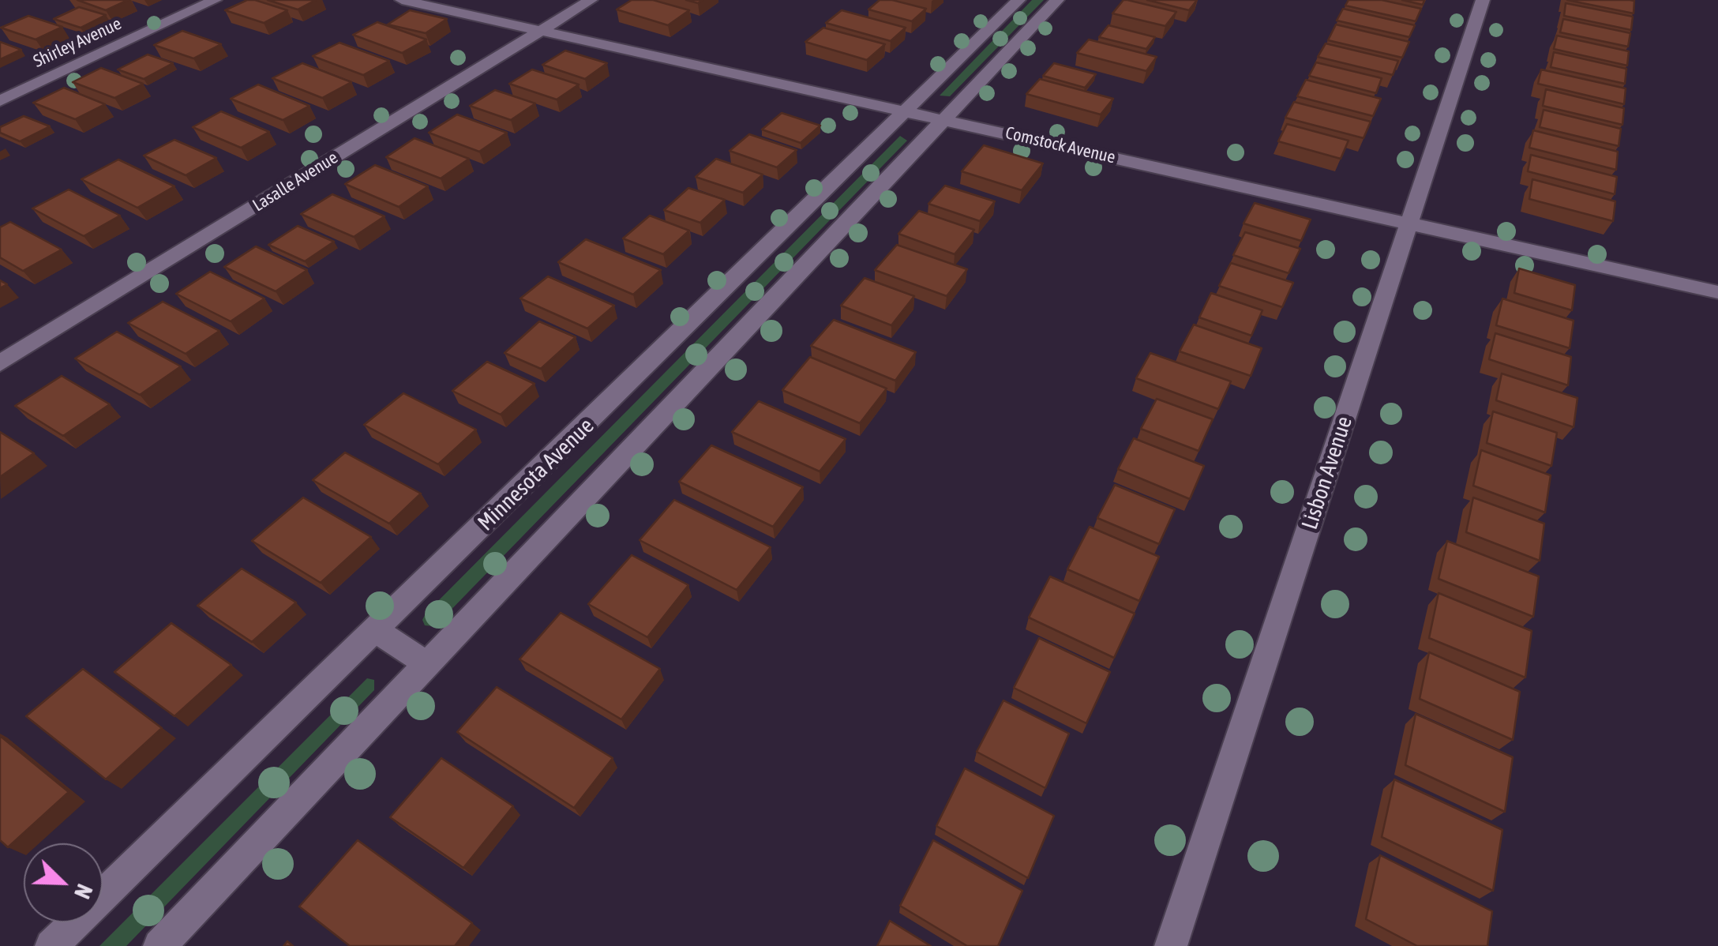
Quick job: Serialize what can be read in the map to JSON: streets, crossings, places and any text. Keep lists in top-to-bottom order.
{
  "streets": {
    "street": [
      "Shirley Avenue",
      "Comstock Avenue",
      "Lasalle Avenue",
      "Lisbon Avenue",
      "Minnesota Avenue"
    ]
  },
  "crossings": [
    ["Comstock Avenue", "Lasalle Avenue"],
    ["Comstock Avenue", "Lisbon Avenue"],
    ["Comstock Avenue", "Minnesota Avenue"]
  ],
  "north": "bottom right"
}
